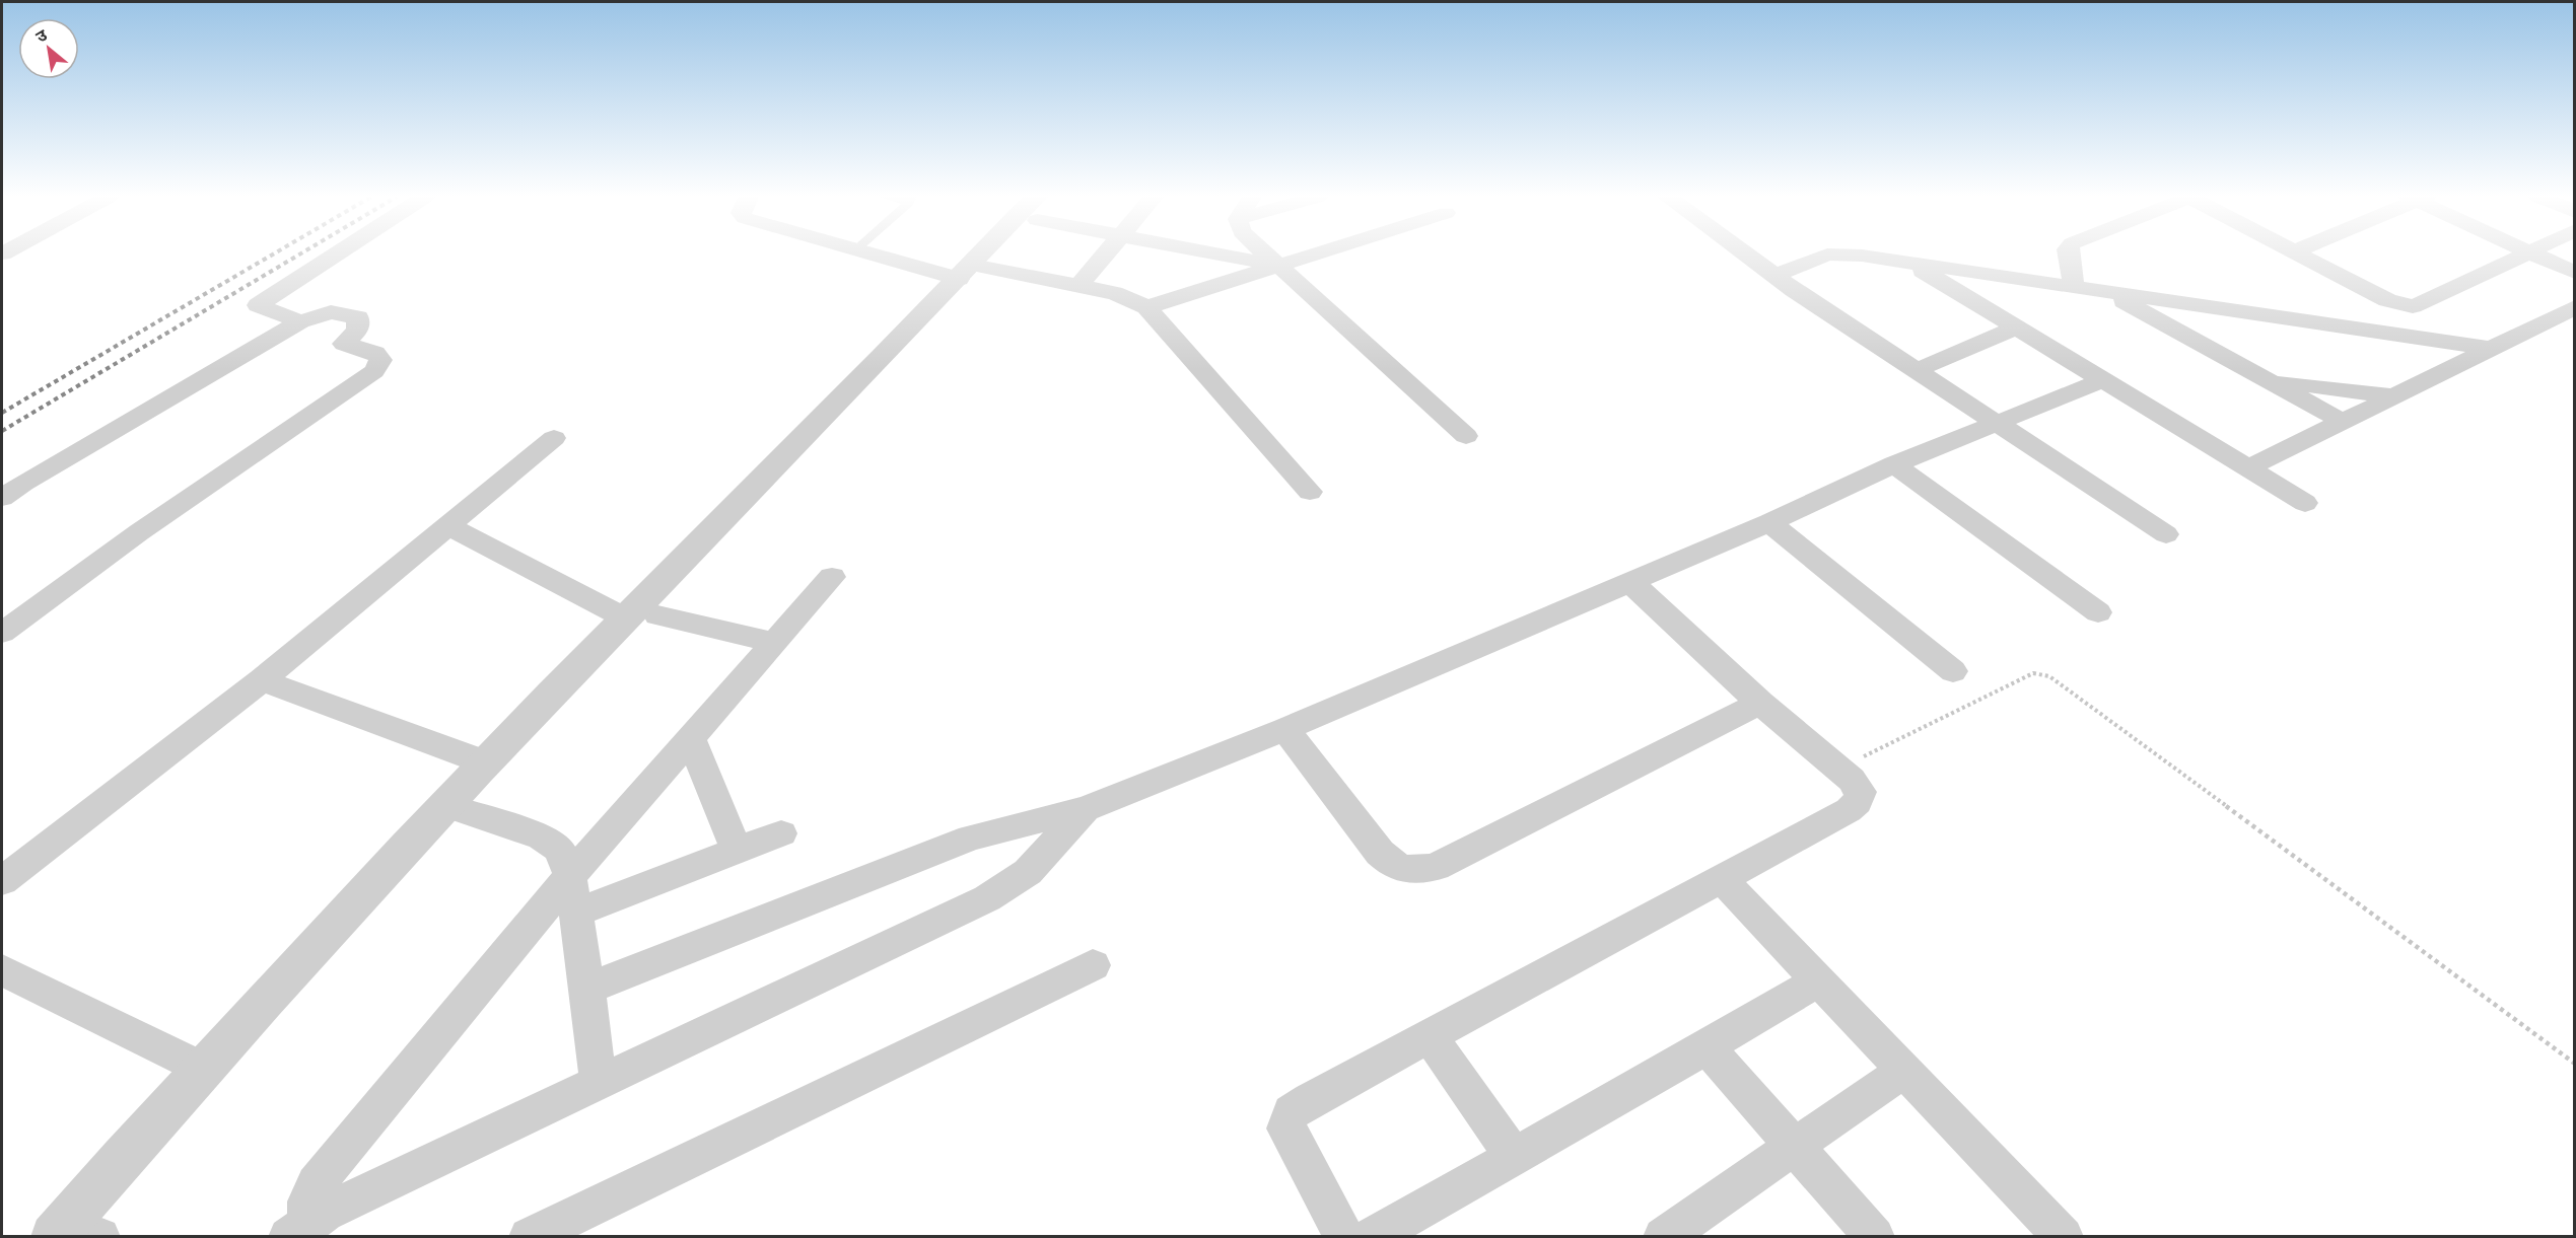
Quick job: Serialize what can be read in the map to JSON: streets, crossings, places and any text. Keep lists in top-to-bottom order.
{
  "north": "top left"
}
